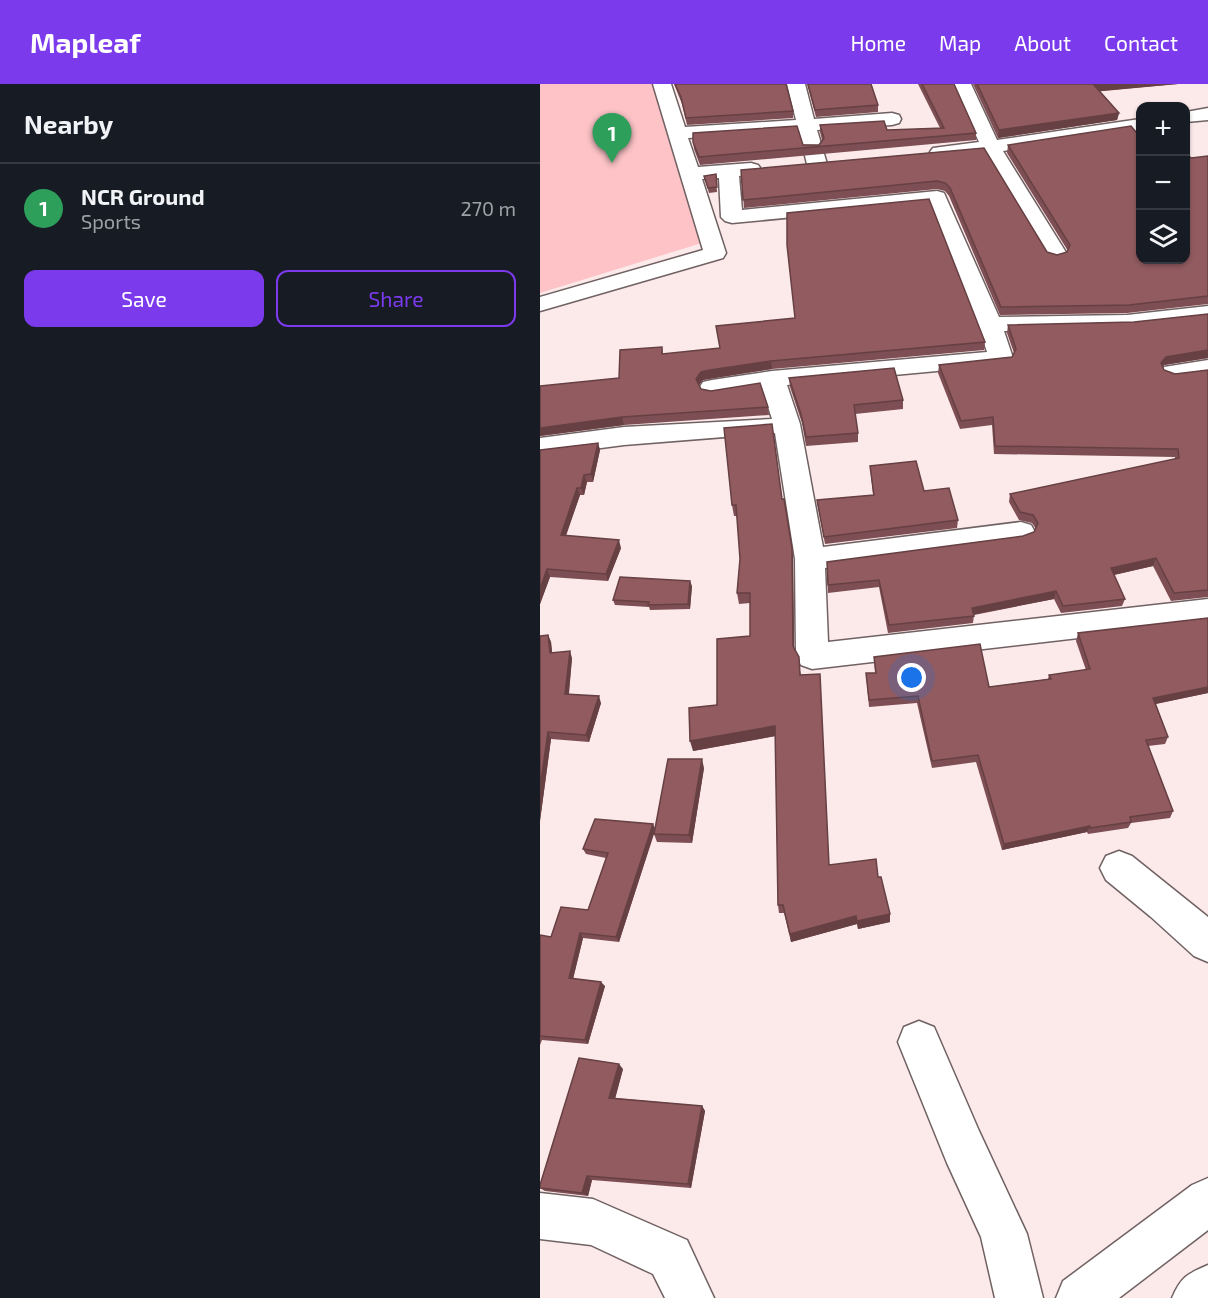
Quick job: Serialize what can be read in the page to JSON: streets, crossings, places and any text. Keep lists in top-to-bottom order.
{
  "page": {
    "header": "Mapleaf",
    "nav": [
      "Home",
      "Map",
      "About",
      "Contact"
    ],
    "heading": "Nearby",
    "map_buttons": ["+", "−"],
    "pins": "1",
    "list": [
      {
        "mark": "1",
        "name": "NCR Ground",
        "note": "Sports",
        "value": "270 m"
      }
    ],
    "buttons": ["Save", "Share"]
  }
}
